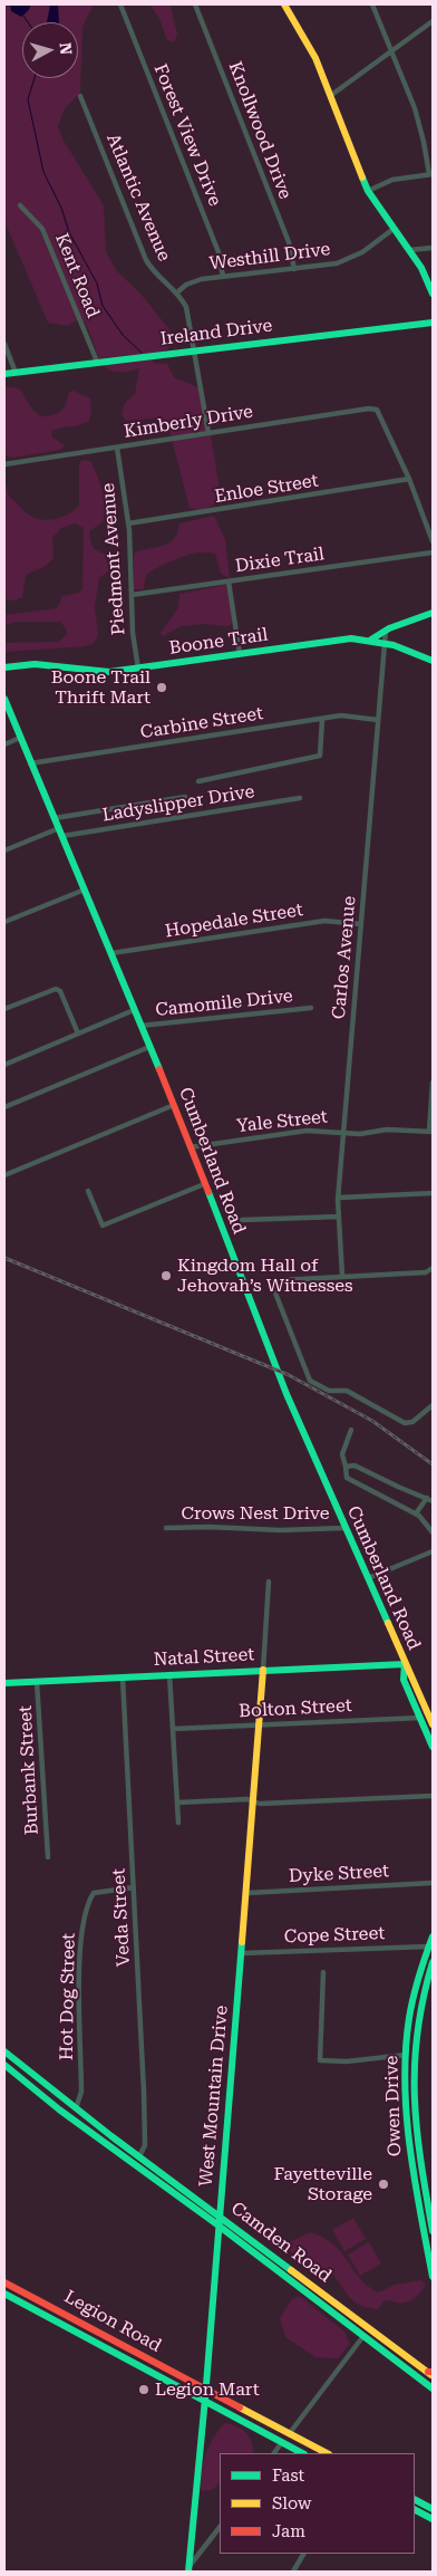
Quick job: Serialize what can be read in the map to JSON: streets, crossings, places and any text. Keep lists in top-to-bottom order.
{
  "streets": {
    "main road": [
      "Ireland Drive",
      "Boone Trail",
      "Cumberland Road",
      "Natal Street",
      "West Mountain Drive",
      "Owen Drive",
      "Camden Road",
      "Legion Road"
    ],
    "street": [
      "Knollwood Drive",
      "Forest View Drive",
      "Atlantic Avenue",
      "Westhill Drive",
      "Kent Road",
      "Kimberly Drive",
      "Enloe Street",
      "Piedmont Avenue",
      "Dixie Trail",
      "Carbine Street",
      "Ladyslipper Drive",
      "Hopedale Street",
      "Carlos Avenue",
      "Camomile Drive",
      "Yale Street",
      "Crows Nest Drive",
      "Bolton Street",
      "Burbank Street",
      "Dyke Street",
      "Veda Street",
      "Cope Street",
      "Hot Dog Street"
    ]
  },
  "crossings": [
    ["Knollwood Drive", "Westhill Drive"],
    ["Forest View Drive", "Westhill Drive"],
    ["Atlantic Avenue", "Westhill Drive"],
    ["Atlantic Avenue", "Ireland Drive"],
    ["Atlantic Avenue", "Kimberly Drive"],
    ["Kent Road", "Ireland Drive"],
    ["Kimberly Drive", "Enloe Street"],
    ["Kimberly Drive", "Piedmont Avenue"],
    ["Enloe Street", "Piedmont Avenue"],
    ["Piedmont Avenue", "Dixie Trail"],
    ["Piedmont Avenue", "Boone Trail"],
    ["Boone Trail", "Carlos Avenue"],
    ["Carbine Street", "Carlos Avenue"],
    ["Carbine Street", "Cumberland Road"],
    ["Ladyslipper Drive", "Cumberland Road"],
    ["Hopedale Street", "Carlos Avenue"],
    ["Hopedale Street", "Cumberland Road"],
    ["Carlos Avenue", "Yale Street"],
    ["Camomile Drive", "Cumberland Road"],
    ["Yale Street", "Cumberland Road"],
    ["Cumberland Road", "Crows Nest Drive"],
    ["Cumberland Road", "Natal Street"],
    ["Cumberland Road", "Bolton Street"],
    ["Natal Street", "Burbank Street"],
    ["Natal Street", "Veda Street"],
    ["Natal Street", "West Mountain Drive"],
    ["Bolton Street", "West Mountain Drive"],
    ["Dyke Street", "West Mountain Drive"],
    ["Veda Street", "Hot Dog Street"],
    ["Veda Street", "Camden Road"],
    ["Cope Street", "West Mountain Drive"],
    ["Cope Street", "Owen Drive"],
    ["Hot Dog Street", "Camden Road"],
    ["West Mountain Drive", "Camden Road"],
    ["West Mountain Drive", "Legion Road"]
  ],
  "places": [
    "Boone Trail Thrift Mart",
    "Kingdom Hall of Jehovah’s Witnesses",
    "Fayetteville Storage",
    "Legion Mart"
  ],
  "legend": ["Fast", "Slow", "Jam"],
  "north": "right"
}
